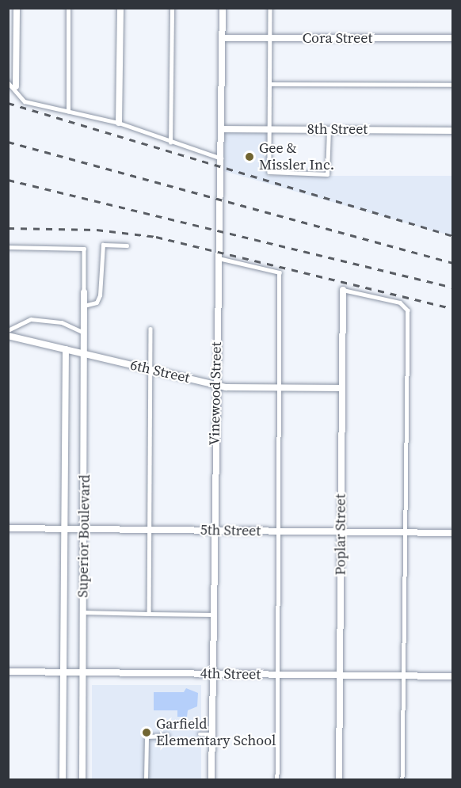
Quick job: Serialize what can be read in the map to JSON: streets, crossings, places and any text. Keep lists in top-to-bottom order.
{
  "streets": {
    "street": [
      "Cora Street",
      "8th Street",
      "6th Street",
      "Vinewood Street",
      "5th Street",
      "Poplar Street",
      "Superior Boulevard",
      "4th Street"
    ]
  },
  "crossings": [
    ["Cora Street", "Vinewood Street"],
    ["8th Street", "Vinewood Street"],
    ["6th Street", "Vinewood Street"],
    ["6th Street", "Poplar Street"],
    ["6th Street", "Superior Boulevard"],
    ["Vinewood Street", "5th Street"],
    ["Vinewood Street", "4th Street"],
    ["5th Street", "Poplar Street"],
    ["5th Street", "Superior Boulevard"],
    ["Poplar Street", "4th Street"],
    ["Superior Boulevard", "4th Street"]
  ],
  "places": ["Gee & Missler Inc.", "Garfield Elementary School"]
}
